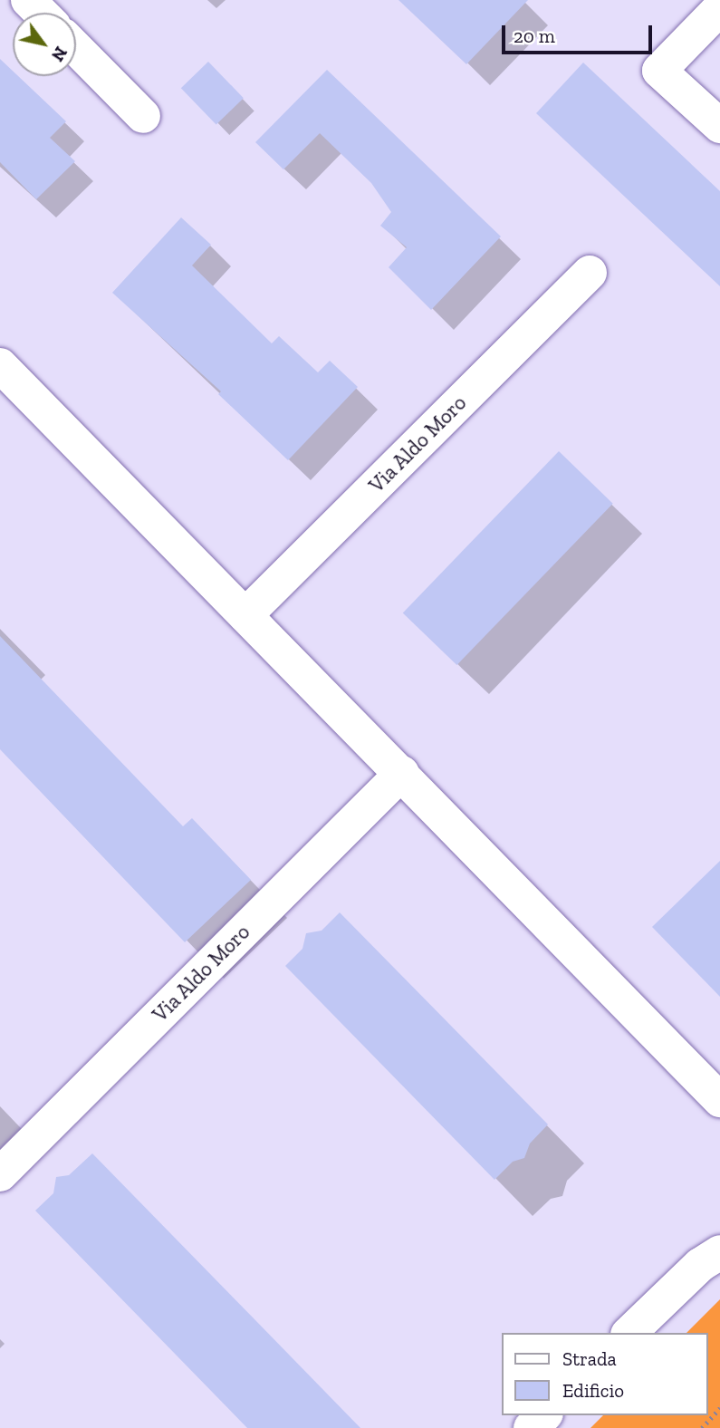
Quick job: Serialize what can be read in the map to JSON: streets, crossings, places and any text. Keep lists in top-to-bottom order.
{
  "streets": {
    "street": ["Via Aldo Moro"]
  },
  "legend": ["Strada", "Edificio"],
  "scale_bar": "20 m",
  "north": "bottom right"
}
